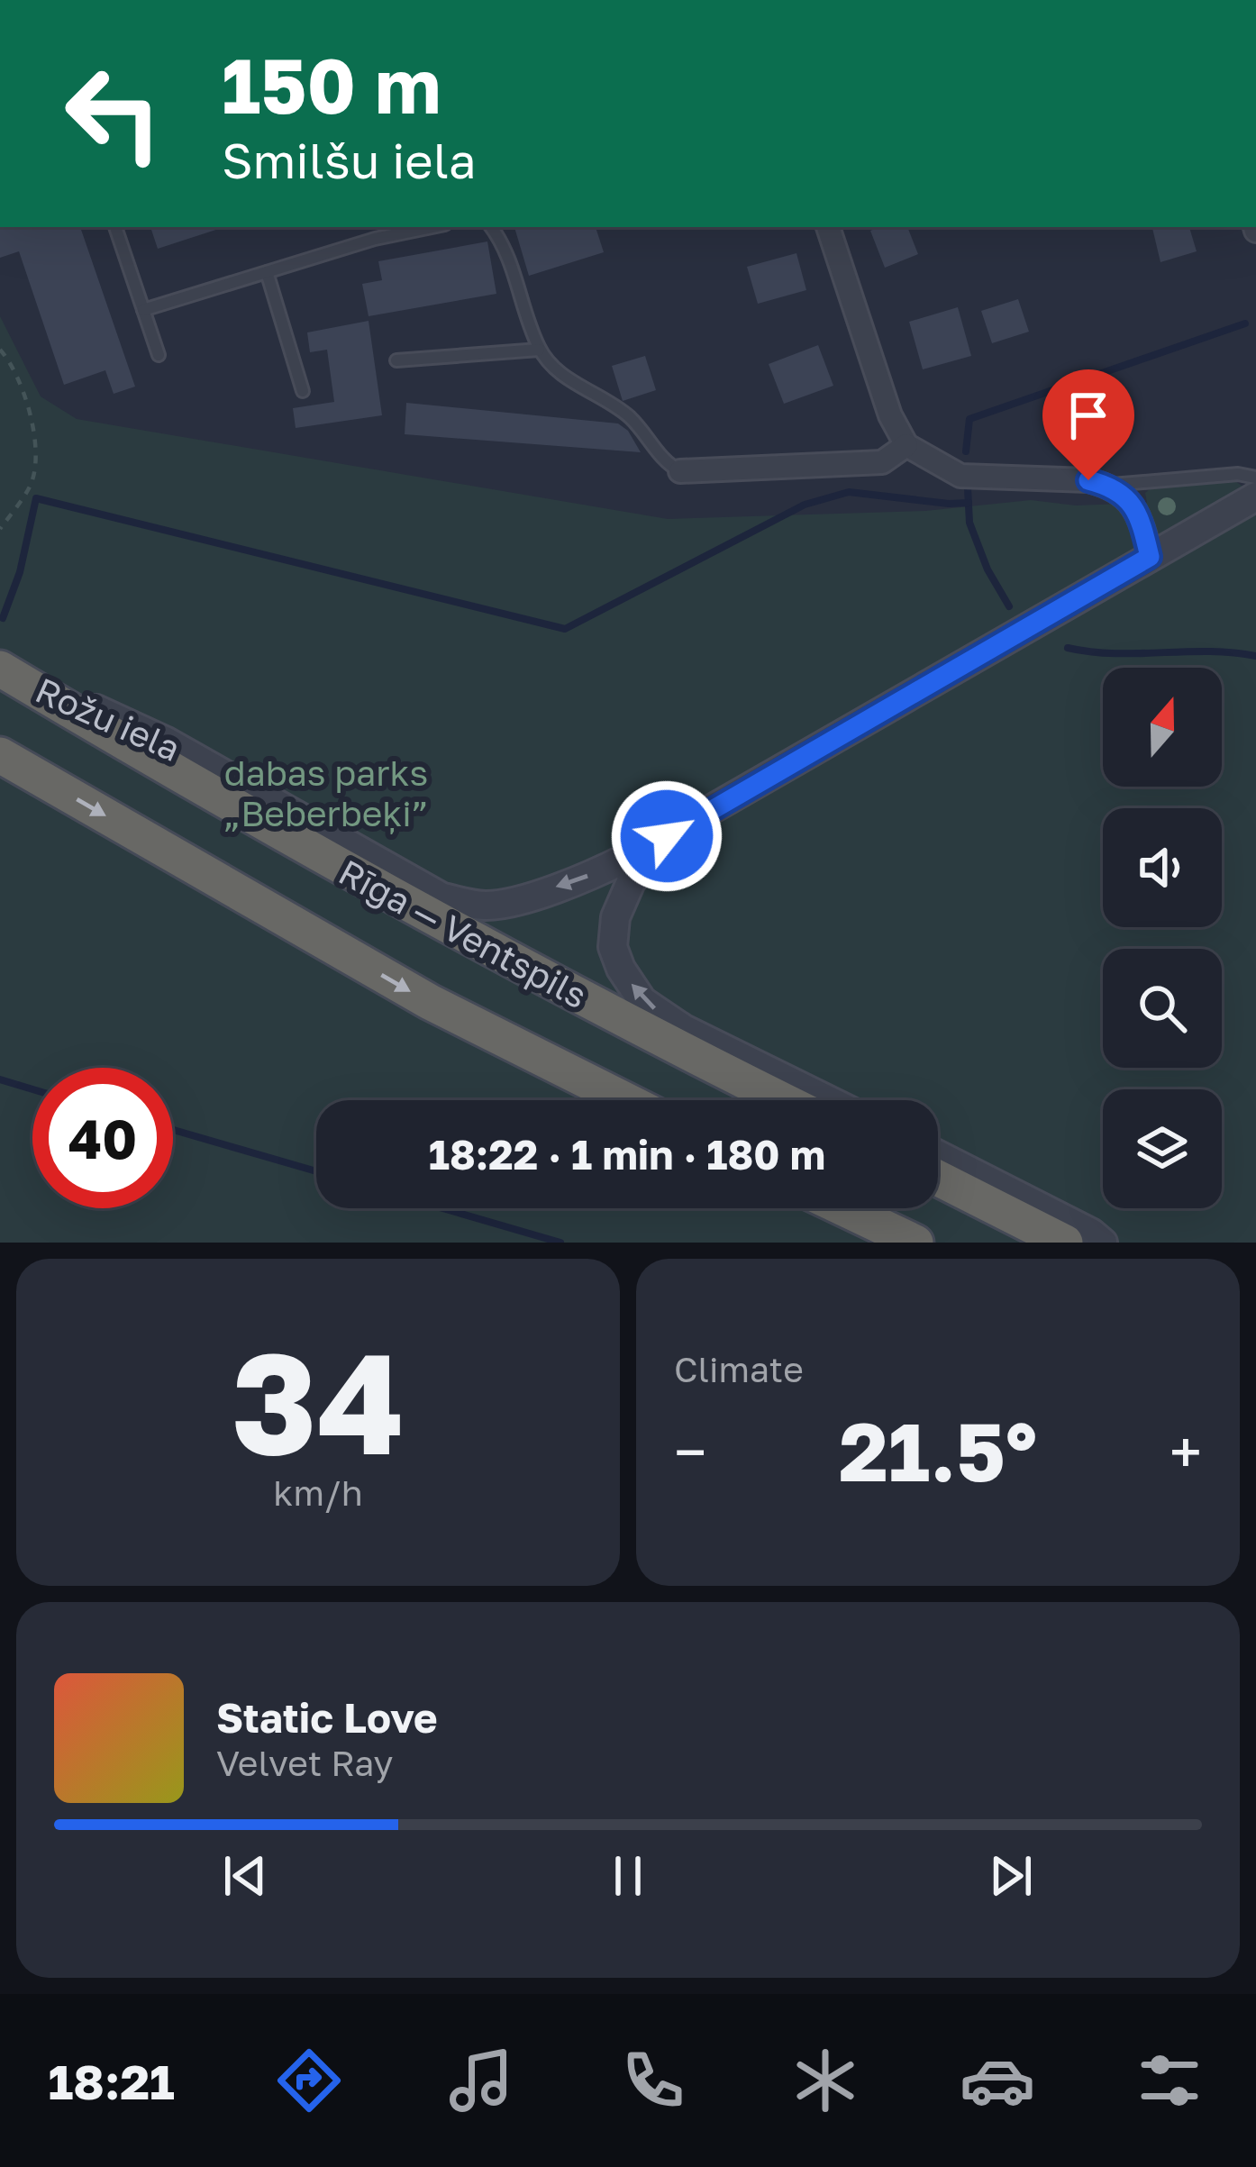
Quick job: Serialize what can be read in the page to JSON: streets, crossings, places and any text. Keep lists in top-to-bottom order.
{
  "streets": {
    "highway": ["Rīga — Ventspils"],
    "street": ["Rožu iela"]
  },
  "crossings": [
    ["Rožu iela", "Rīga — Ventspils"]
  ],
  "one_way": ["Rožu iela"],
  "parks": ["dabas parks „Beberbeķi”"],
  "north": "top",
  "page": {
    "turn": ["150 m", "Smilšu iela"],
    "limit": "40",
    "trip": "18:22 · 1 min · 180 m",
    "tile": [
      ["34", "km/h"],
      "Climate"
    ],
    "heat": ["−", "21.5°", "+"],
    "song": ["Static Love", "Velvet Ray"],
    "tabs": "18:21"
  }
}
